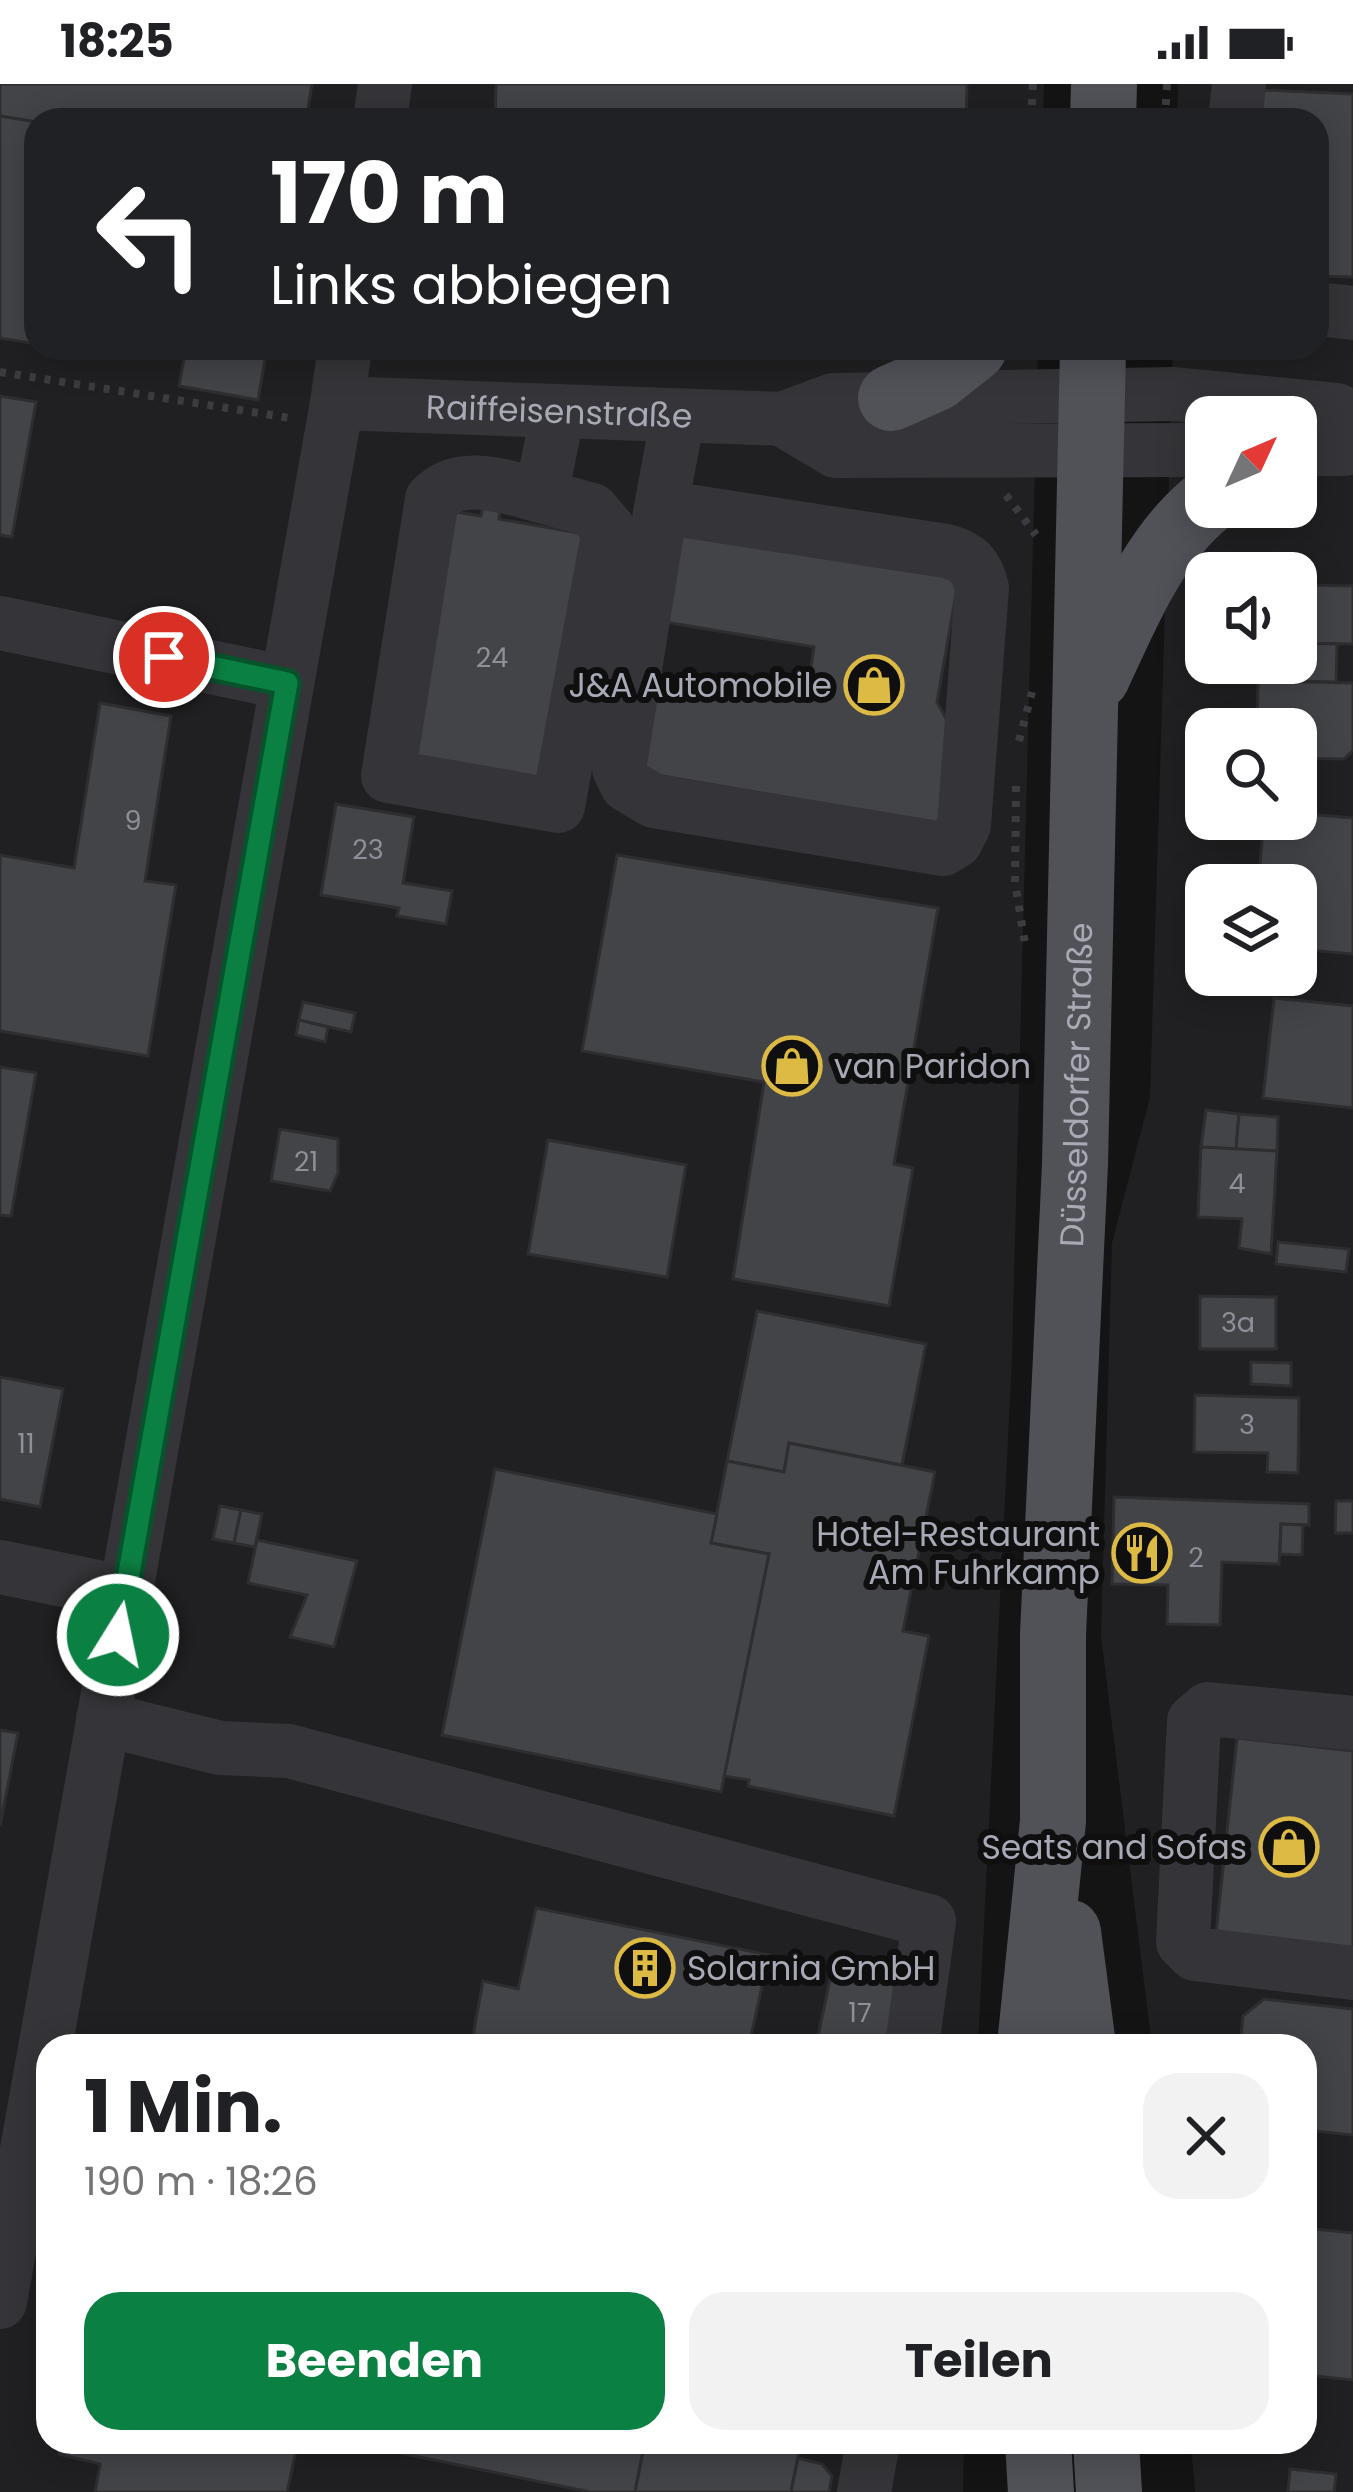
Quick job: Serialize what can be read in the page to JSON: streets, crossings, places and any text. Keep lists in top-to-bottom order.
{
  "streets": {
    "main road": ["Düsseldorfer Straße"],
    "street": ["Raiffeisenstraße"]
  },
  "crossings": [
    ["Raiffeisenstraße", "Düsseldorfer Straße"]
  ],
  "places": {
    "shop": ["J&A Automobile", "van Paridon", "Seats and Sofas"],
    "restaurant": ["Hotel-Restaurant Am Fuhrkamp"],
    "building": ["Solarnia GmbH"]
  },
  "house_numbers": [
    "24",
    "9",
    "23",
    "21",
    "4",
    "3a",
    "3",
    "11",
    "2",
    "17"
  ],
  "north": "top right",
  "page": {
    "status": "18:25",
    "turn": ["170 m", "Links abbiegen"],
    "heading": ["1 Min.", "190 m · 18:26"],
    "buttons": ["Beenden", "Teilen"]
  }
}
